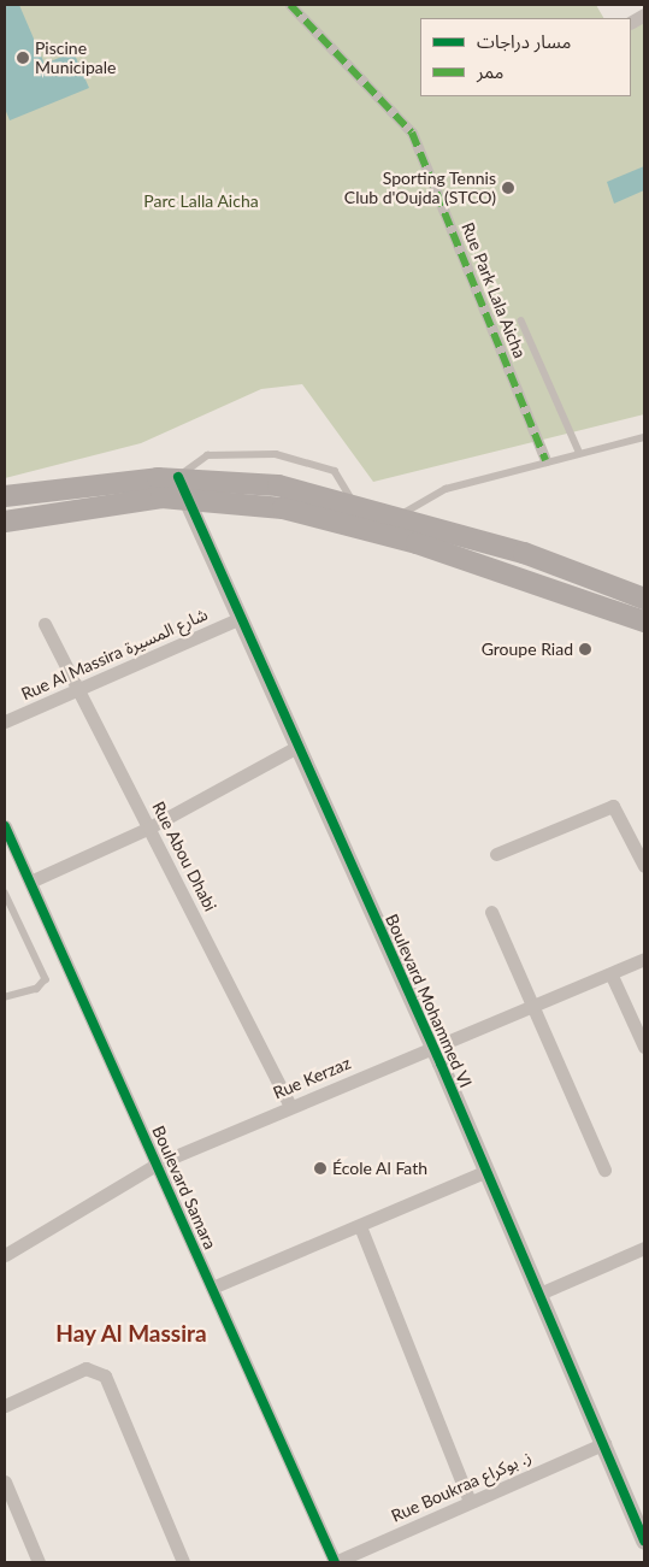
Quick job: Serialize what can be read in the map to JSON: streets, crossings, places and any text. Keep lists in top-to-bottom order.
{
  "streets": {
    "street": [
      "Rue Park Lala Aicha",
      "Rue Al Massira شارع المسيرة",
      "Rue Abou Dhabi",
      "Boulevard Mohammed VI",
      "Rue Kerzaz",
      "Boulevard Samara",
      "Rue Boukraa ز. بوكراع"
    ]
  },
  "crossings": [
    ["Rue Al Massira شارع المسيرة", "Rue Abou Dhabi"],
    ["Rue Al Massira شارع المسيرة", "Boulevard Mohammed VI"],
    ["Rue Abou Dhabi", "Rue Kerzaz"],
    ["Boulevard Mohammed VI", "Rue Kerzaz"],
    ["Boulevard Mohammed VI", "Rue Boukraa ز. بوكراع"],
    ["Rue Kerzaz", "Boulevard Samara"],
    ["Boulevard Samara", "Rue Boukraa ز. بوكراع"]
  ],
  "districts": ["Hay Al Massira"],
  "parks": ["Parc Lalla Aicha"],
  "places": [
    "Piscine Municipale",
    "Sporting Tennis Club d'Oujda (STCO)",
    "Groupe Riad",
    "École Al Fath"
  ],
  "legend": ["مسار دراجات", "ممر"]
}
